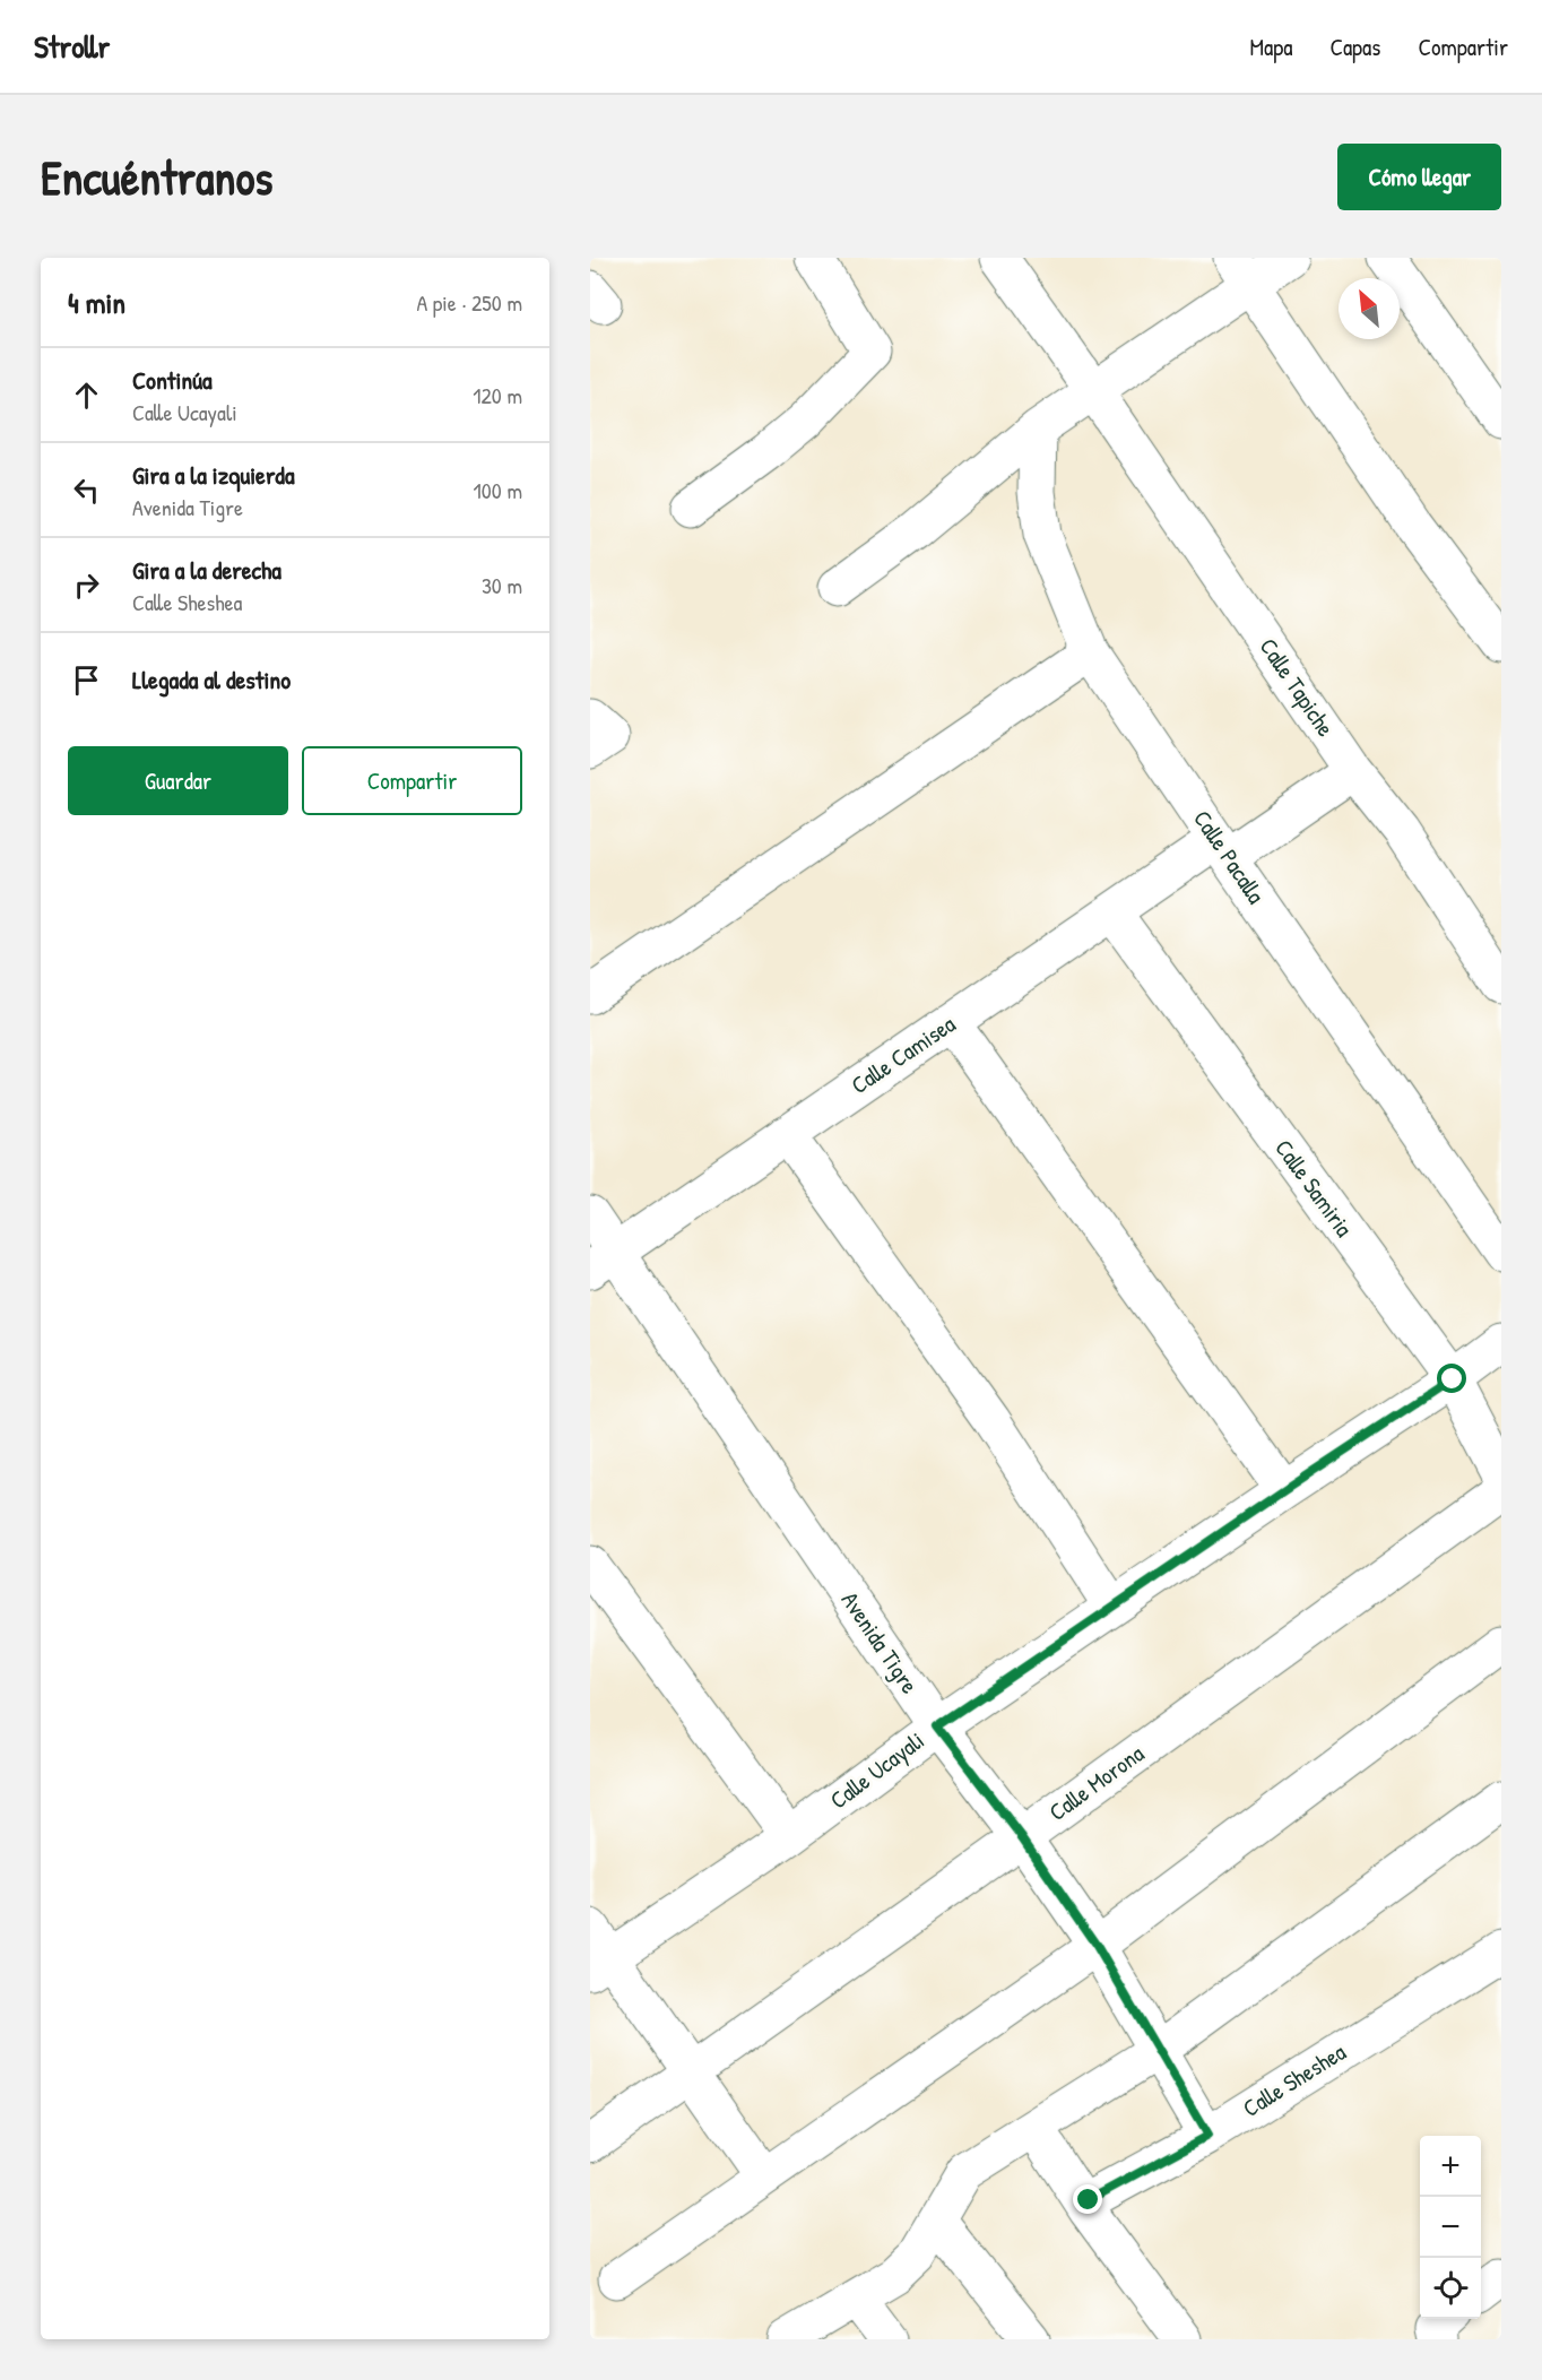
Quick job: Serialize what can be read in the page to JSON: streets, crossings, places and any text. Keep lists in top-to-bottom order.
{
  "streets": {
    "street": [
      "Calle Tapiche",
      "Calle Pacalla",
      "Calle Camisea",
      "Calle Samiria",
      "Avenida Tigre",
      "Calle Ucayali",
      "Calle Morona",
      "Calle Sheshea"
    ]
  },
  "crossings": [
    ["Calle Tapiche", "Calle Camisea"],
    ["Calle Pacalla", "Calle Camisea"],
    ["Calle Camisea", "Calle Samiria"],
    ["Calle Camisea", "Avenida Tigre"],
    ["Calle Samiria", "Calle Ucayali"],
    ["Avenida Tigre", "Calle Ucayali"],
    ["Avenida Tigre", "Calle Morona"],
    ["Avenida Tigre", "Calle Sheshea"]
  ],
  "north": "top left",
  "page": {
    "header": "Strollr",
    "nav": ["Mapa", "Capas", "Compartir"],
    "buttons": [
      "Cómo llegar",
      ["Guardar", "Compartir"]
    ],
    "title": "Encuéntranos",
    "heading": ["4 min", "A pie · 250 m"],
    "list": [
      ["Continúa", "Calle Ucayali", "120 m"],
      ["Gira a la izquierda", "Avenida Tigre", "100 m"],
      ["Gira a la derecha", "Calle Sheshea", "30 m"],
      "Llegada al destino"
    ],
    "map_buttons": ["+", "−"]
  }
}
